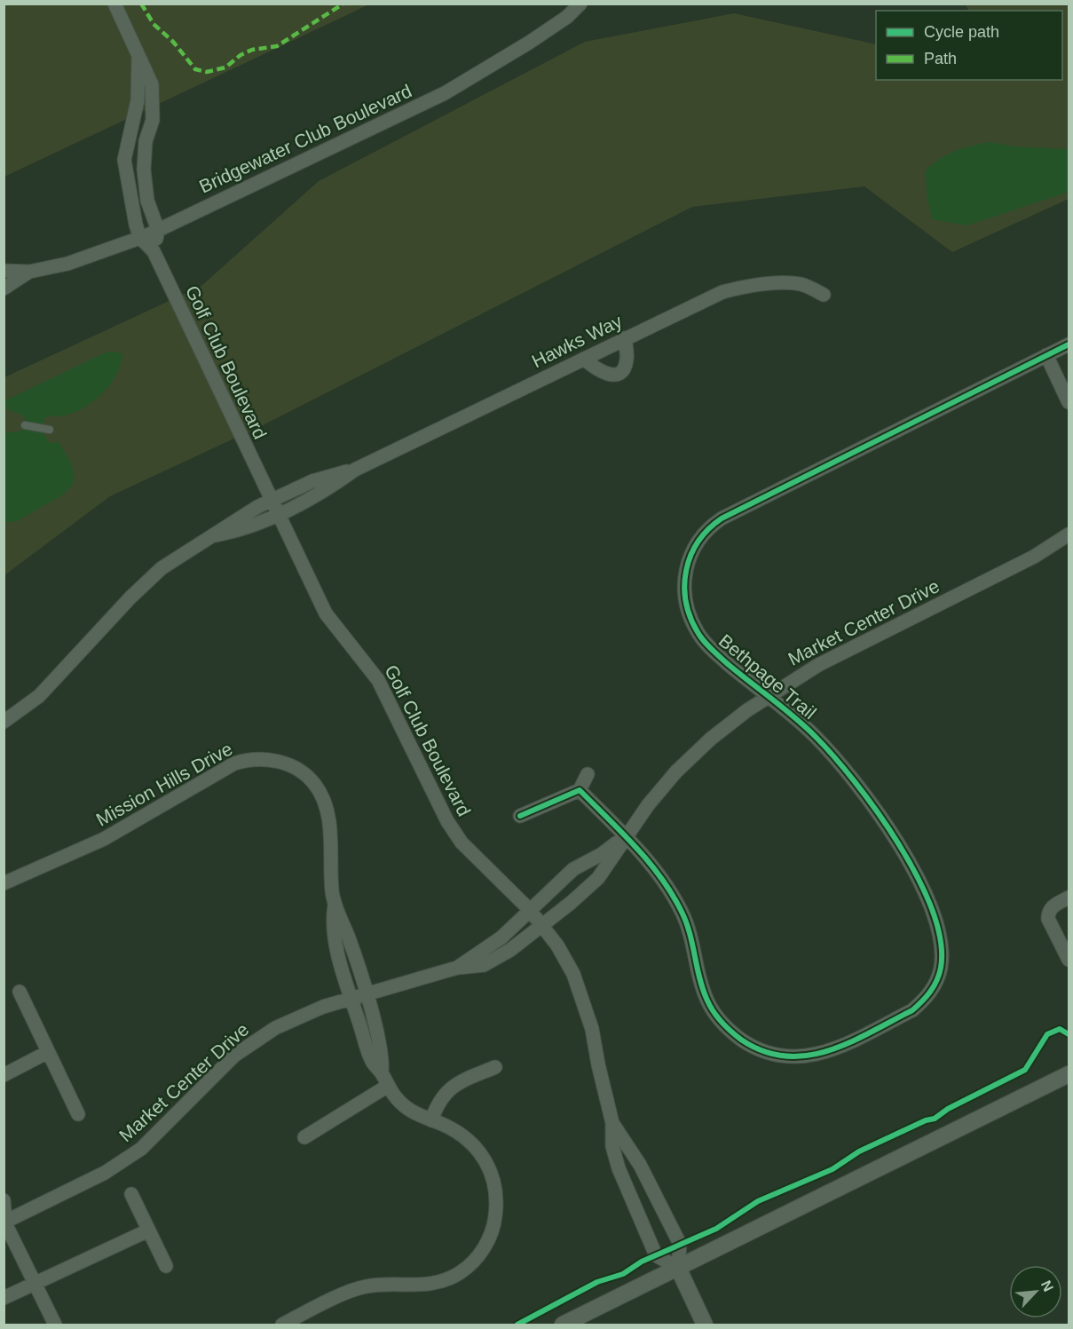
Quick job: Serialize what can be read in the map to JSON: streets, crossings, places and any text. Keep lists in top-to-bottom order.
{
  "streets": {
    "street": [
      "Bridgewater Club Boulevard",
      "Hawks Way",
      "Golf Club Boulevard",
      "Market Center Drive",
      "Bethpage Trail",
      "Mission Hills Drive"
    ]
  },
  "crossings": [
    ["Bridgewater Club Boulevard", "Golf Club Boulevard"],
    ["Hawks Way", "Golf Club Boulevard"],
    ["Golf Club Boulevard", "Market Center Drive"],
    ["Market Center Drive", "Bethpage Trail"],
    ["Market Center Drive", "Mission Hills Drive"]
  ],
  "legend": ["Cycle path", "Path"],
  "north": "top right"
}
